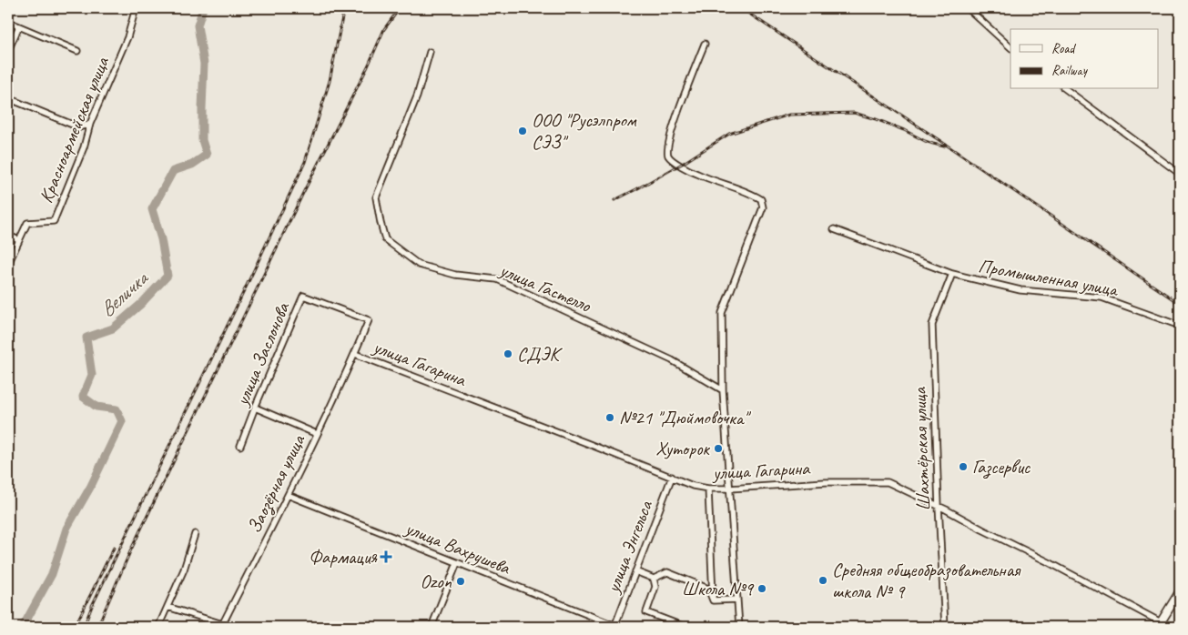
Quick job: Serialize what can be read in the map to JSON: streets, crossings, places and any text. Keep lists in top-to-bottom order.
{
  "streets": {
    "street": [
      "Красноармейская улица",
      "Промышленная улица",
      "улица Гастелло",
      "улица Заслонова",
      "улица Гагарина",
      "Шахтёрская улица",
      "Заозёрная улица",
      "улица Энгельса",
      "улица Вахрушева"
    ]
  },
  "crossings": [
    ["Промышленная улица", "Шахтёрская улица"],
    ["улица Заслонова", "улица Гагарина"],
    ["улица Заслонова", "Заозёрная улица"],
    ["улица Гагарина", "Шахтёрская улица"],
    ["улица Гагарина", "Заозёрная улица"],
    ["улица Гагарина", "улица Энгельса"],
    ["Заозёрная улица", "улица Вахрушева"],
    ["улица Энгельса", "улица Вахрушева"]
  ],
  "water": ["Величка"],
  "places": {
    "other": [
      "ООО \"Русэлпром СЭЗ\"",
      "СДЭК",
      "№21 \"Дюймовочка\"",
      "Хуторок",
      "Газсервис",
      "Средняя общеобразовательная школа № 9",
      "Ozon",
      "Школа №9"
    ],
    "health": ["Фармация"]
  },
  "legend": ["Road", "Railway"]
}
